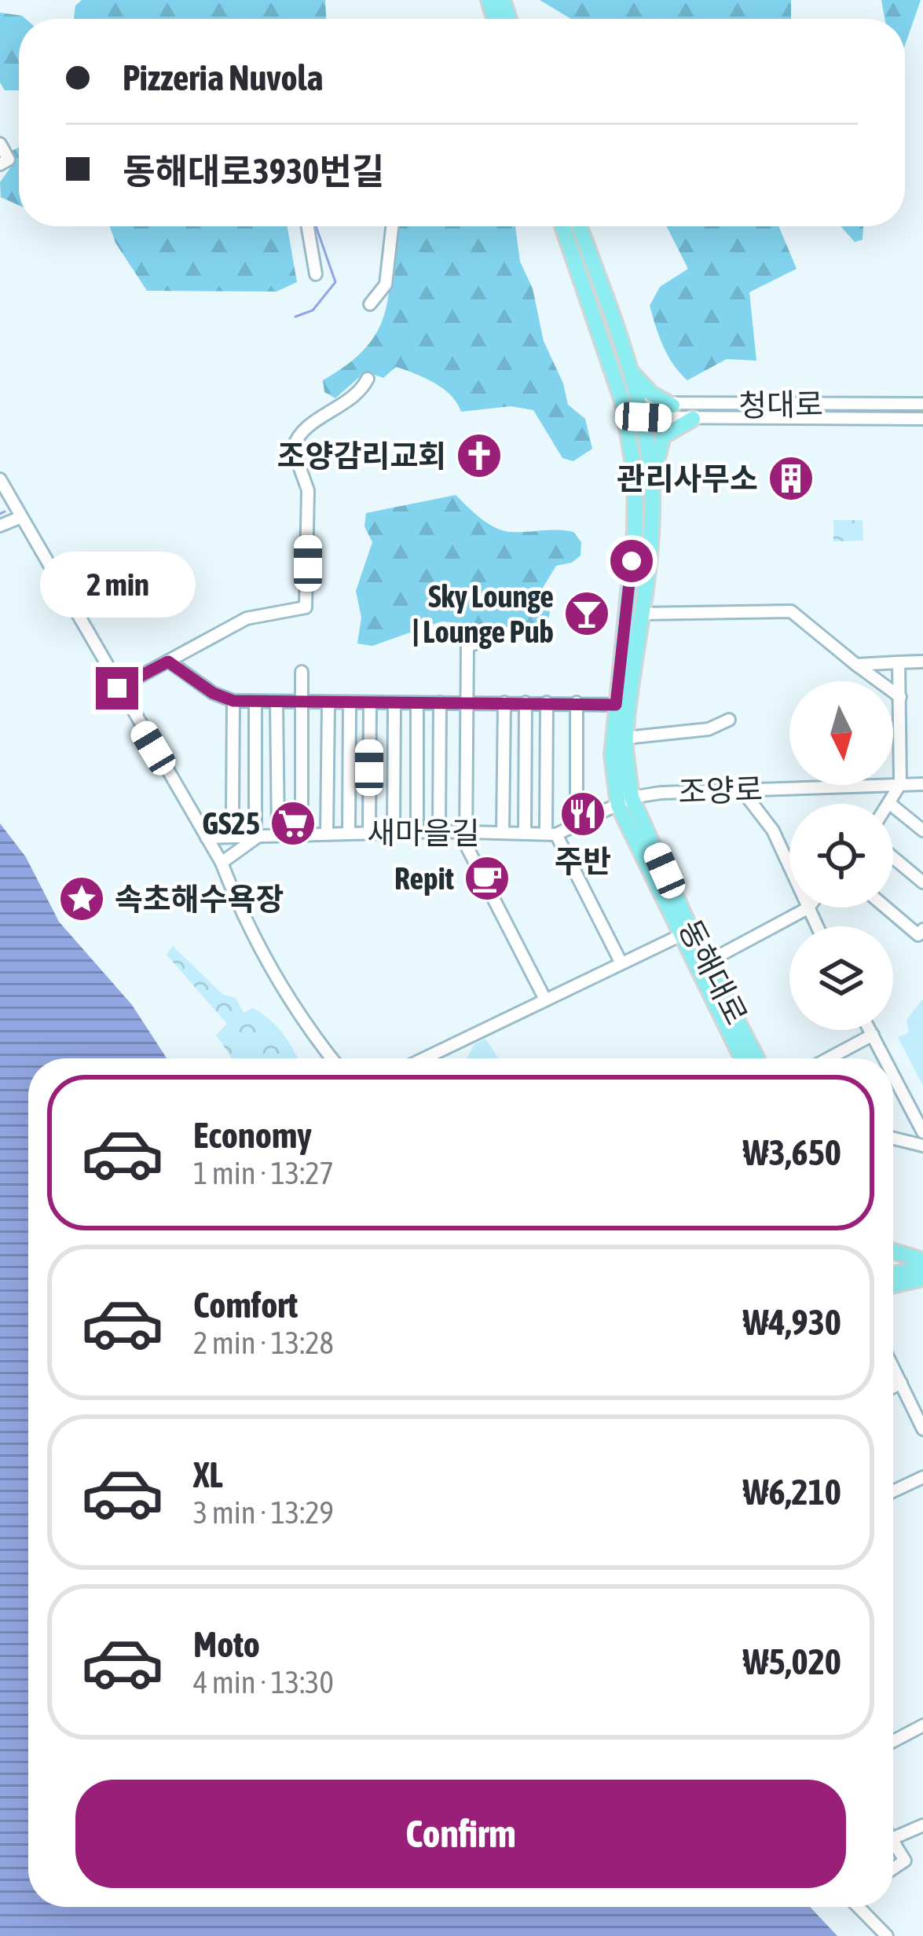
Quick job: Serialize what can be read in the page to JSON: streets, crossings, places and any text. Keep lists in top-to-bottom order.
{
  "streets": {
    "main road": ["동해대로"],
    "street": ["청대로", "조양로", "새마을길"]
  },
  "crossings": [
    ["청대로", "동해대로"],
    ["조양로", "새마을길"],
    ["조양로", "동해대로"],
    ["새마을길", "동해대로"]
  ],
  "places": {
    "church": ["조양감리교회"],
    "building": ["관리사무소"],
    "bar": ["Sky Lounge | Lounge Pub"],
    "restaurant": ["주반"],
    "supermarket": ["GS25"],
    "cafe": ["Repit"],
    "place": ["속초해수욕장"]
  },
  "north": "bottom",
  "page": {
    "banner": ["Pizzeria Nuvola", "동해대로3930번길"],
    "bubble": "2 min",
    "list": [
      {
        "name": "Economy",
        "note": "1 min · 13:27",
        "value": "₩3,650"
      },
      {
        "name": "Comfort",
        "note": "2 min · 13:28",
        "value": "₩4,930"
      },
      {
        "name": "XL",
        "note": "3 min · 13:29",
        "value": "₩6,210"
      },
      {
        "name": "Moto",
        "note": "4 min · 13:30",
        "value": "₩5,020"
      }
    ],
    "buttons": "Confirm"
  }
}
